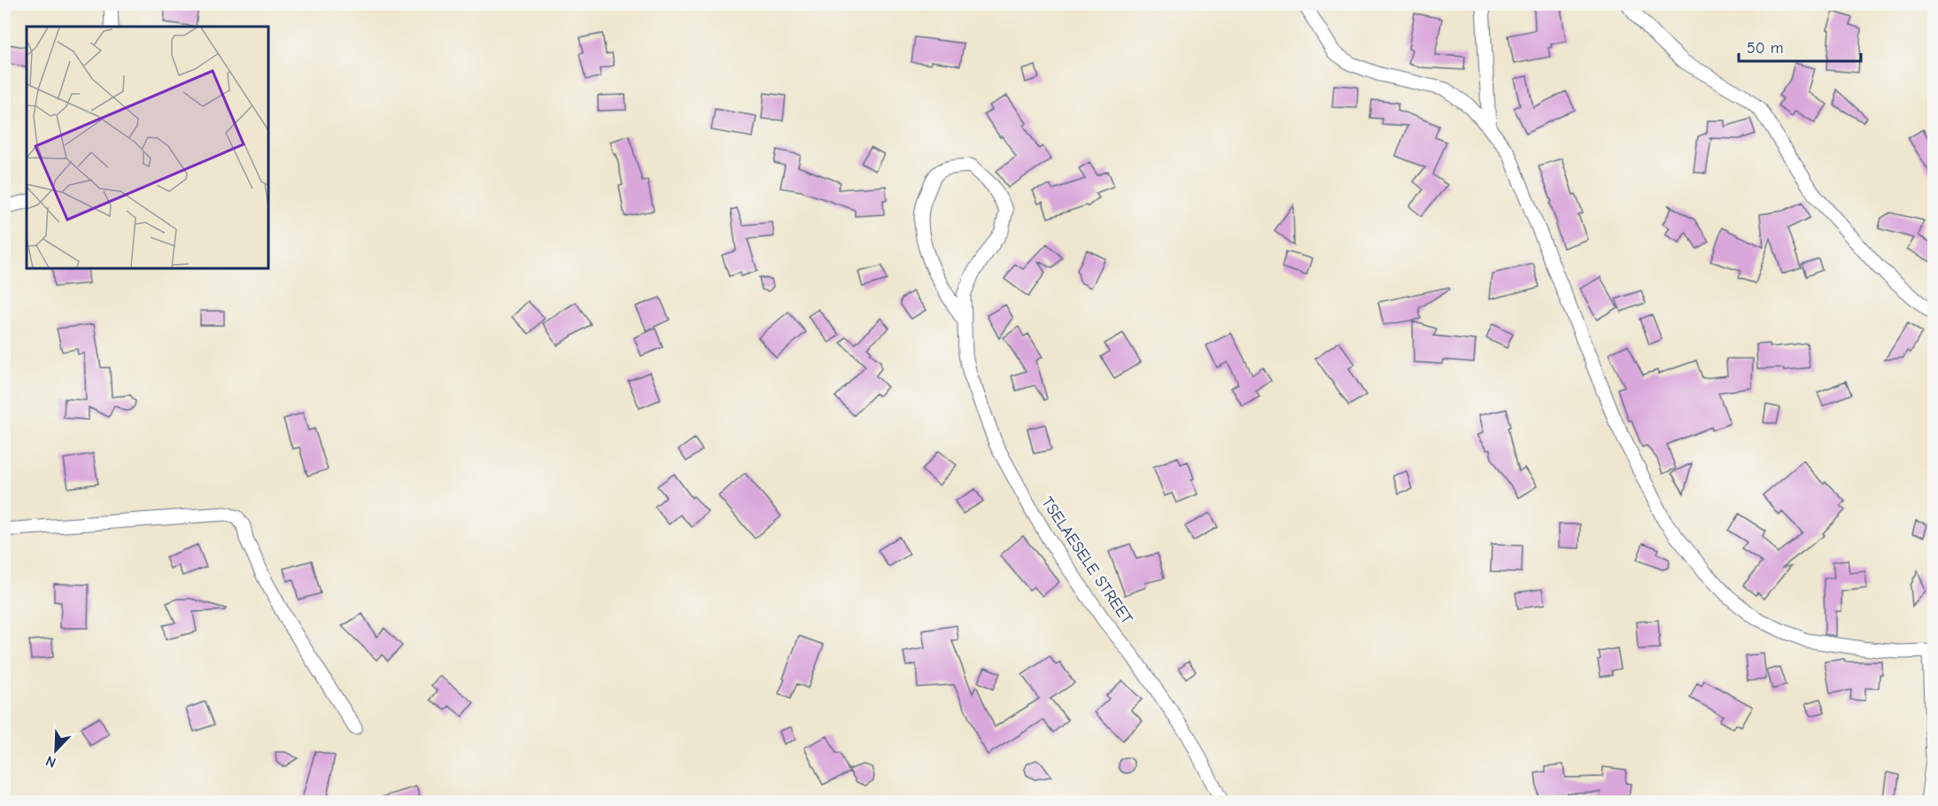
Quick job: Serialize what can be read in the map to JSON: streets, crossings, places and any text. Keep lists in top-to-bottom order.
{
  "streets": {
    "street": ["TSELAESELE STREET"]
  },
  "scale_bar": "50 m",
  "north": "bottom left"
}
